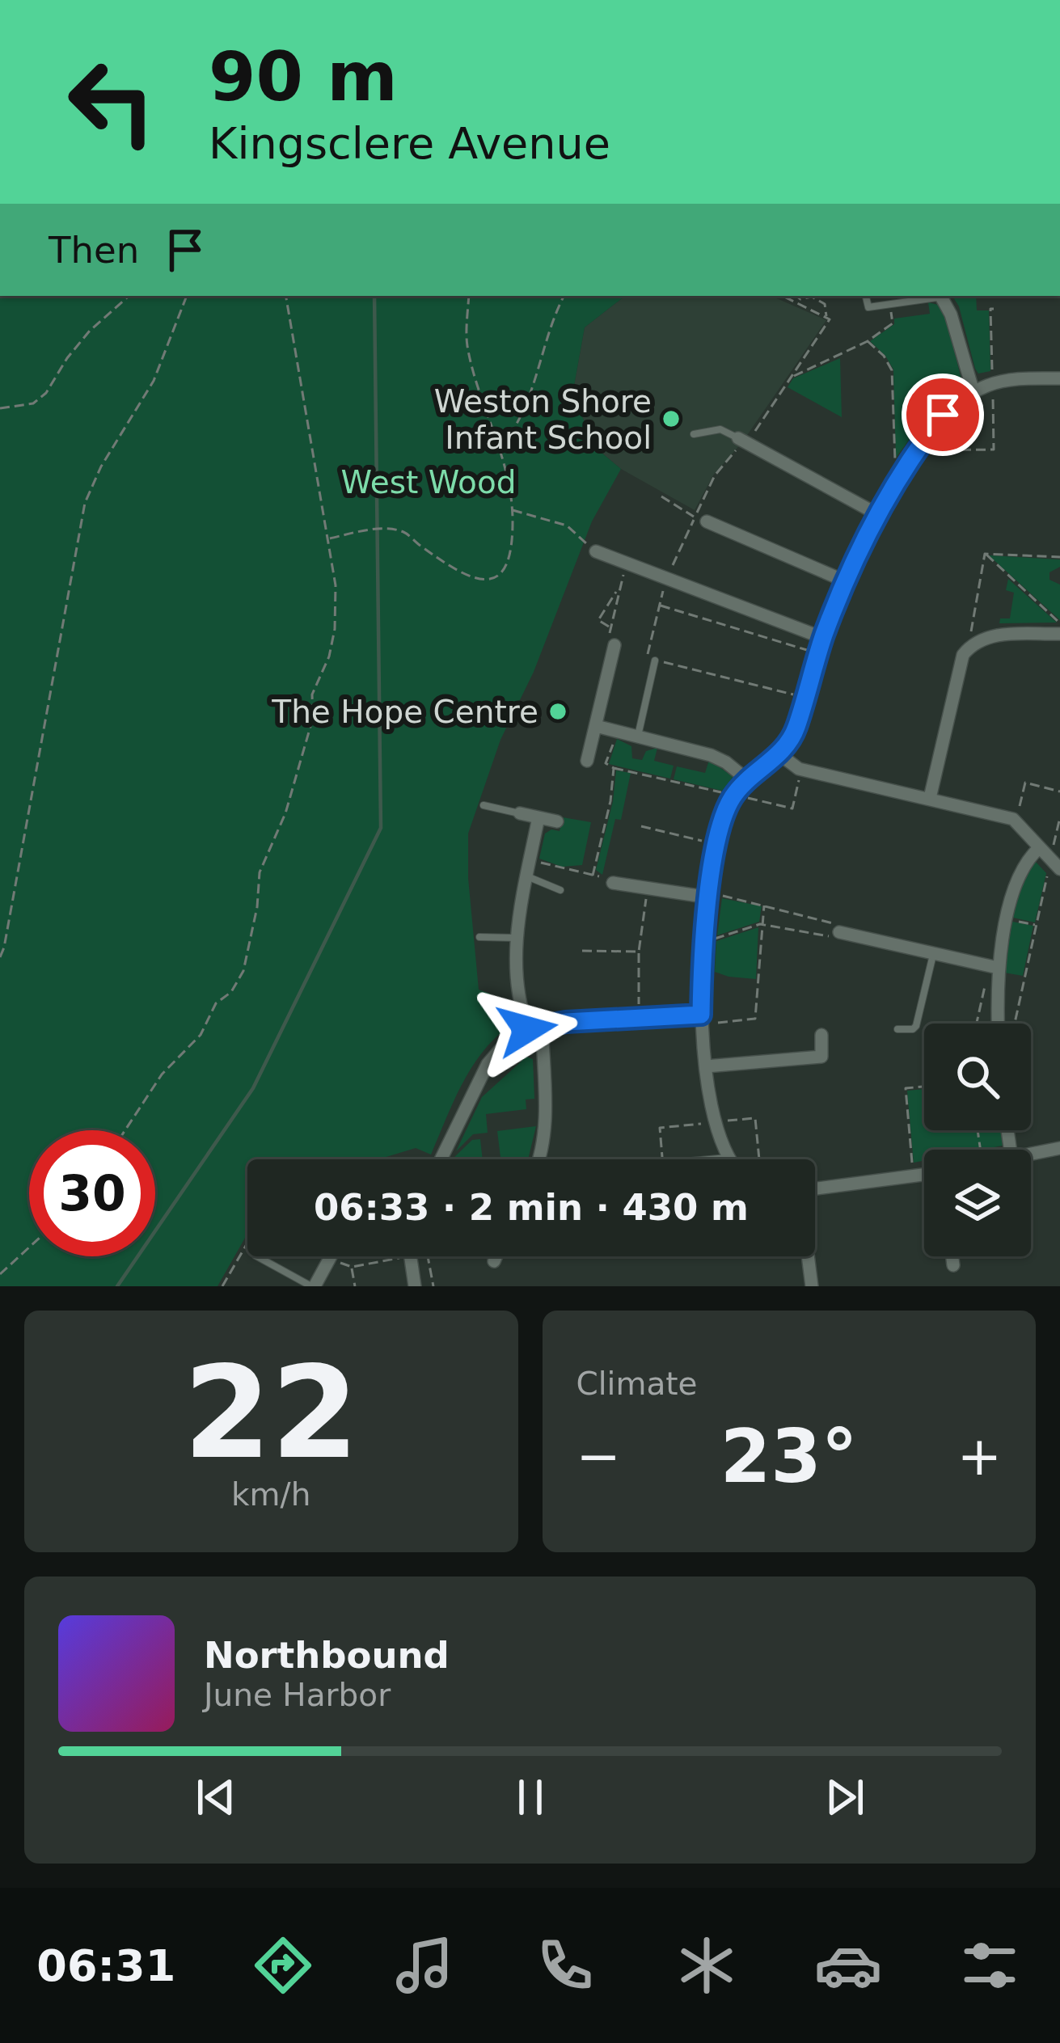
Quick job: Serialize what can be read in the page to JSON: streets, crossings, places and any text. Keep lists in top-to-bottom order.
{
  "parks": ["West Wood"],
  "places": ["Weston Shore Infant School", "The Hope Centre"],
  "page": {
    "turn": ["90 m", "Kingsclere Avenue"],
    "then": "Then",
    "limit": "30",
    "trip": "06:33 · 2 min · 430 m",
    "tile": [
      ["22", "km/h"],
      "Climate"
    ],
    "heat": ["−", "23°", "+"],
    "song": ["Northbound", "June Harbor"],
    "tabs": "06:31"
  }
}
